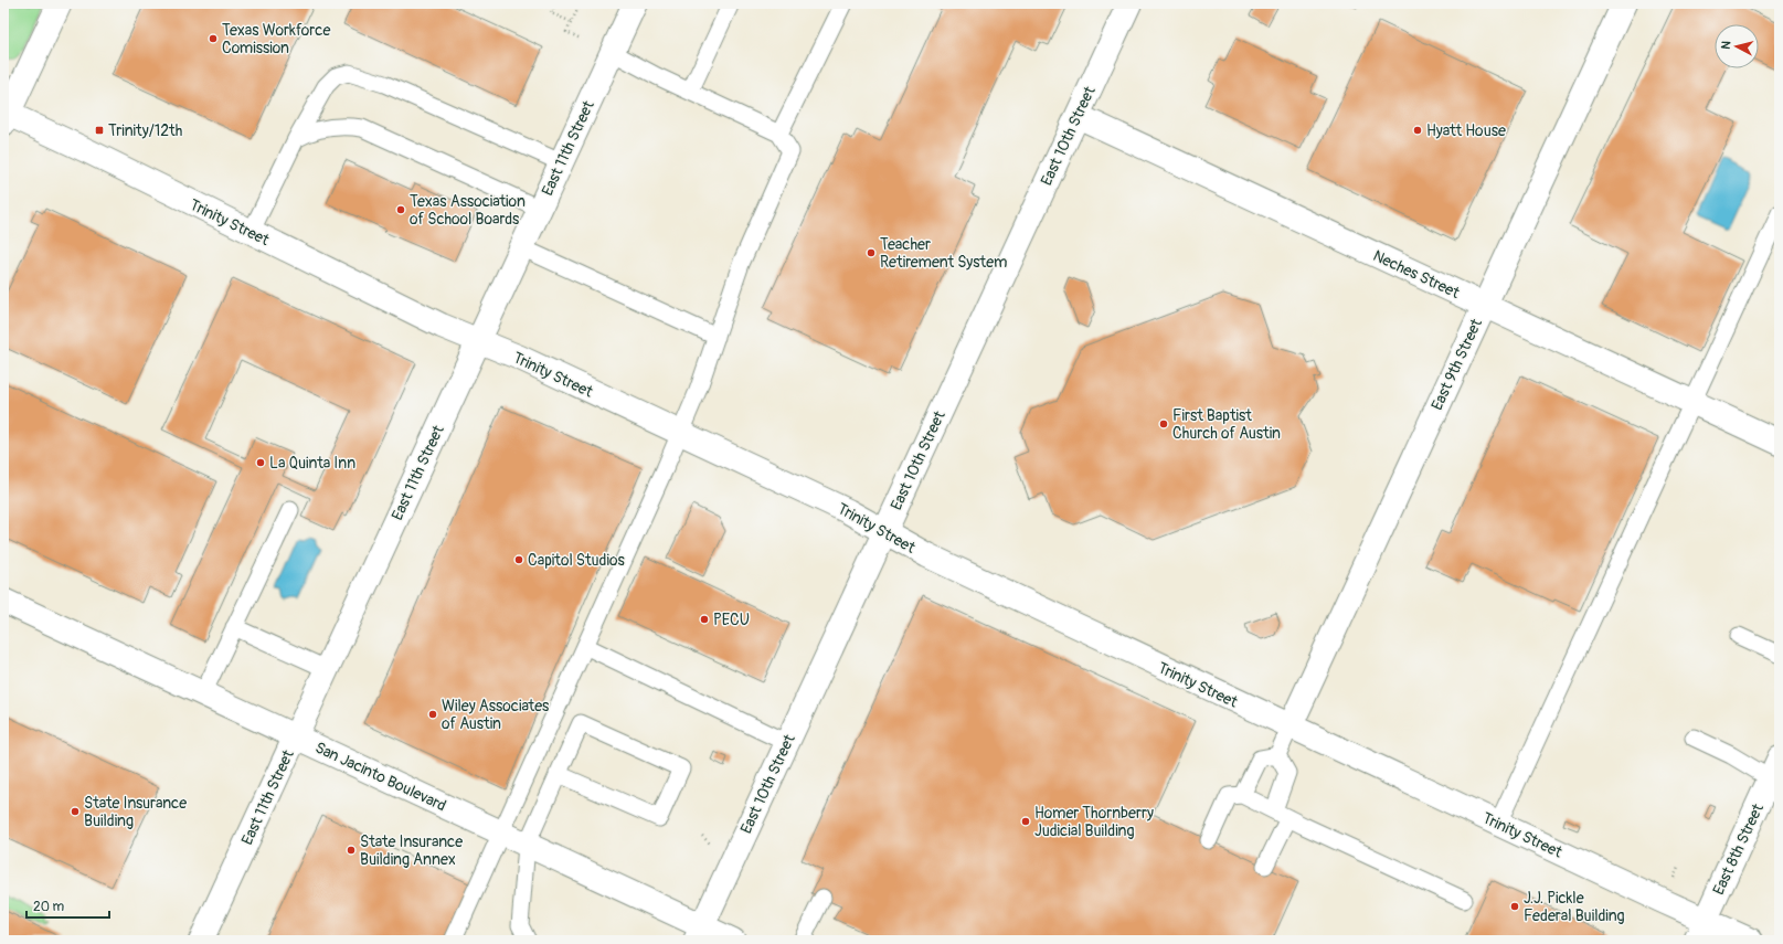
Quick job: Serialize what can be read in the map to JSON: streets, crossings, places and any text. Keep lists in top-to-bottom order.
{
  "streets": {
    "main road": [
      "East 10th Street",
      "East 11th Street",
      "Trinity Street",
      "Neches Street",
      "East 9th Street",
      "San Jacinto Boulevard",
      "East 8th Street"
    ]
  },
  "crossings": [
    ["East 10th Street", "Trinity Street"],
    ["East 10th Street", "Neches Street"],
    ["East 10th Street", "San Jacinto Boulevard"],
    ["East 11th Street", "Trinity Street"],
    ["East 11th Street", "San Jacinto Boulevard"],
    ["Trinity Street", "East 9th Street"],
    ["Trinity Street", "East 8th Street"],
    ["Neches Street", "East 9th Street"]
  ],
  "places": {
    "other": [
      "Texas Workforce Comission",
      "Hyatt House",
      "Texas Association of School Boards",
      "Teacher Retirement System",
      "First Baptist Church of Austin",
      "La Quinta Inn",
      "Capitol Studios",
      "PECU",
      "Wiley Associates of Austin",
      "State Insurance Building",
      "Homer Thornberry Judicial Building",
      "State Insurance Building Annex",
      "J.J. Pickle Federal Building"
    ],
    "transit": ["Trinity/12th"]
  },
  "scale_bar": "20 m",
  "north": "left"
}
